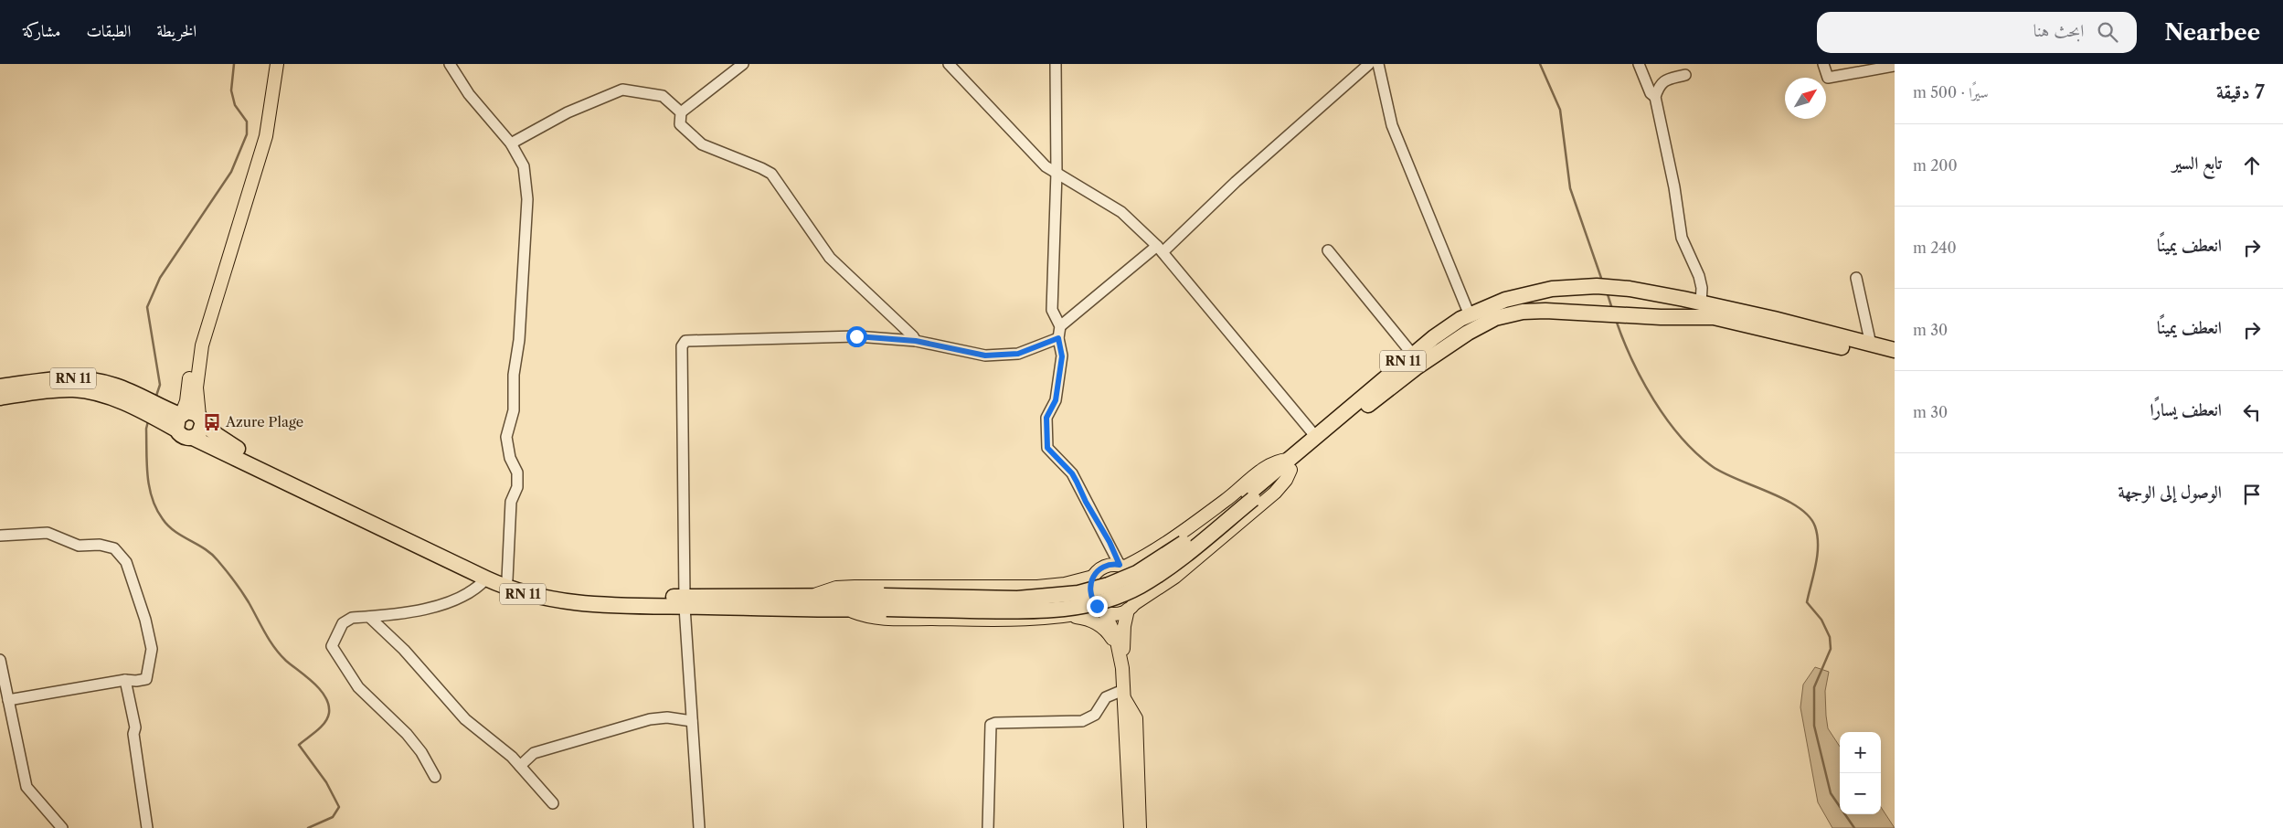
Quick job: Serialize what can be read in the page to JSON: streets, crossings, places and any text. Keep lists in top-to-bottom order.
{
  "streets": {
    "highway": ["RN 11"]
  },
  "places": {
    "bus stop": ["Azure Plage"]
  },
  "north": "top right",
  "page": {
    "header": "Nearbee",
    "search": "ابحث هنا",
    "nav": ["الخريطة", "الطبقات", "مشاركة"],
    "heading": ["7 دقيقة", "سيرًا · 500 m"],
    "list": [
      ["تابع السير", "200 m"],
      ["انعطف يمينًا", "240 m"],
      ["انعطف يمينًا", "30 m"],
      ["انعطف يسارًا", "30 m"],
      "الوصول إلى الوجهة"
    ],
    "map_buttons": ["+", "−"]
  }
}
